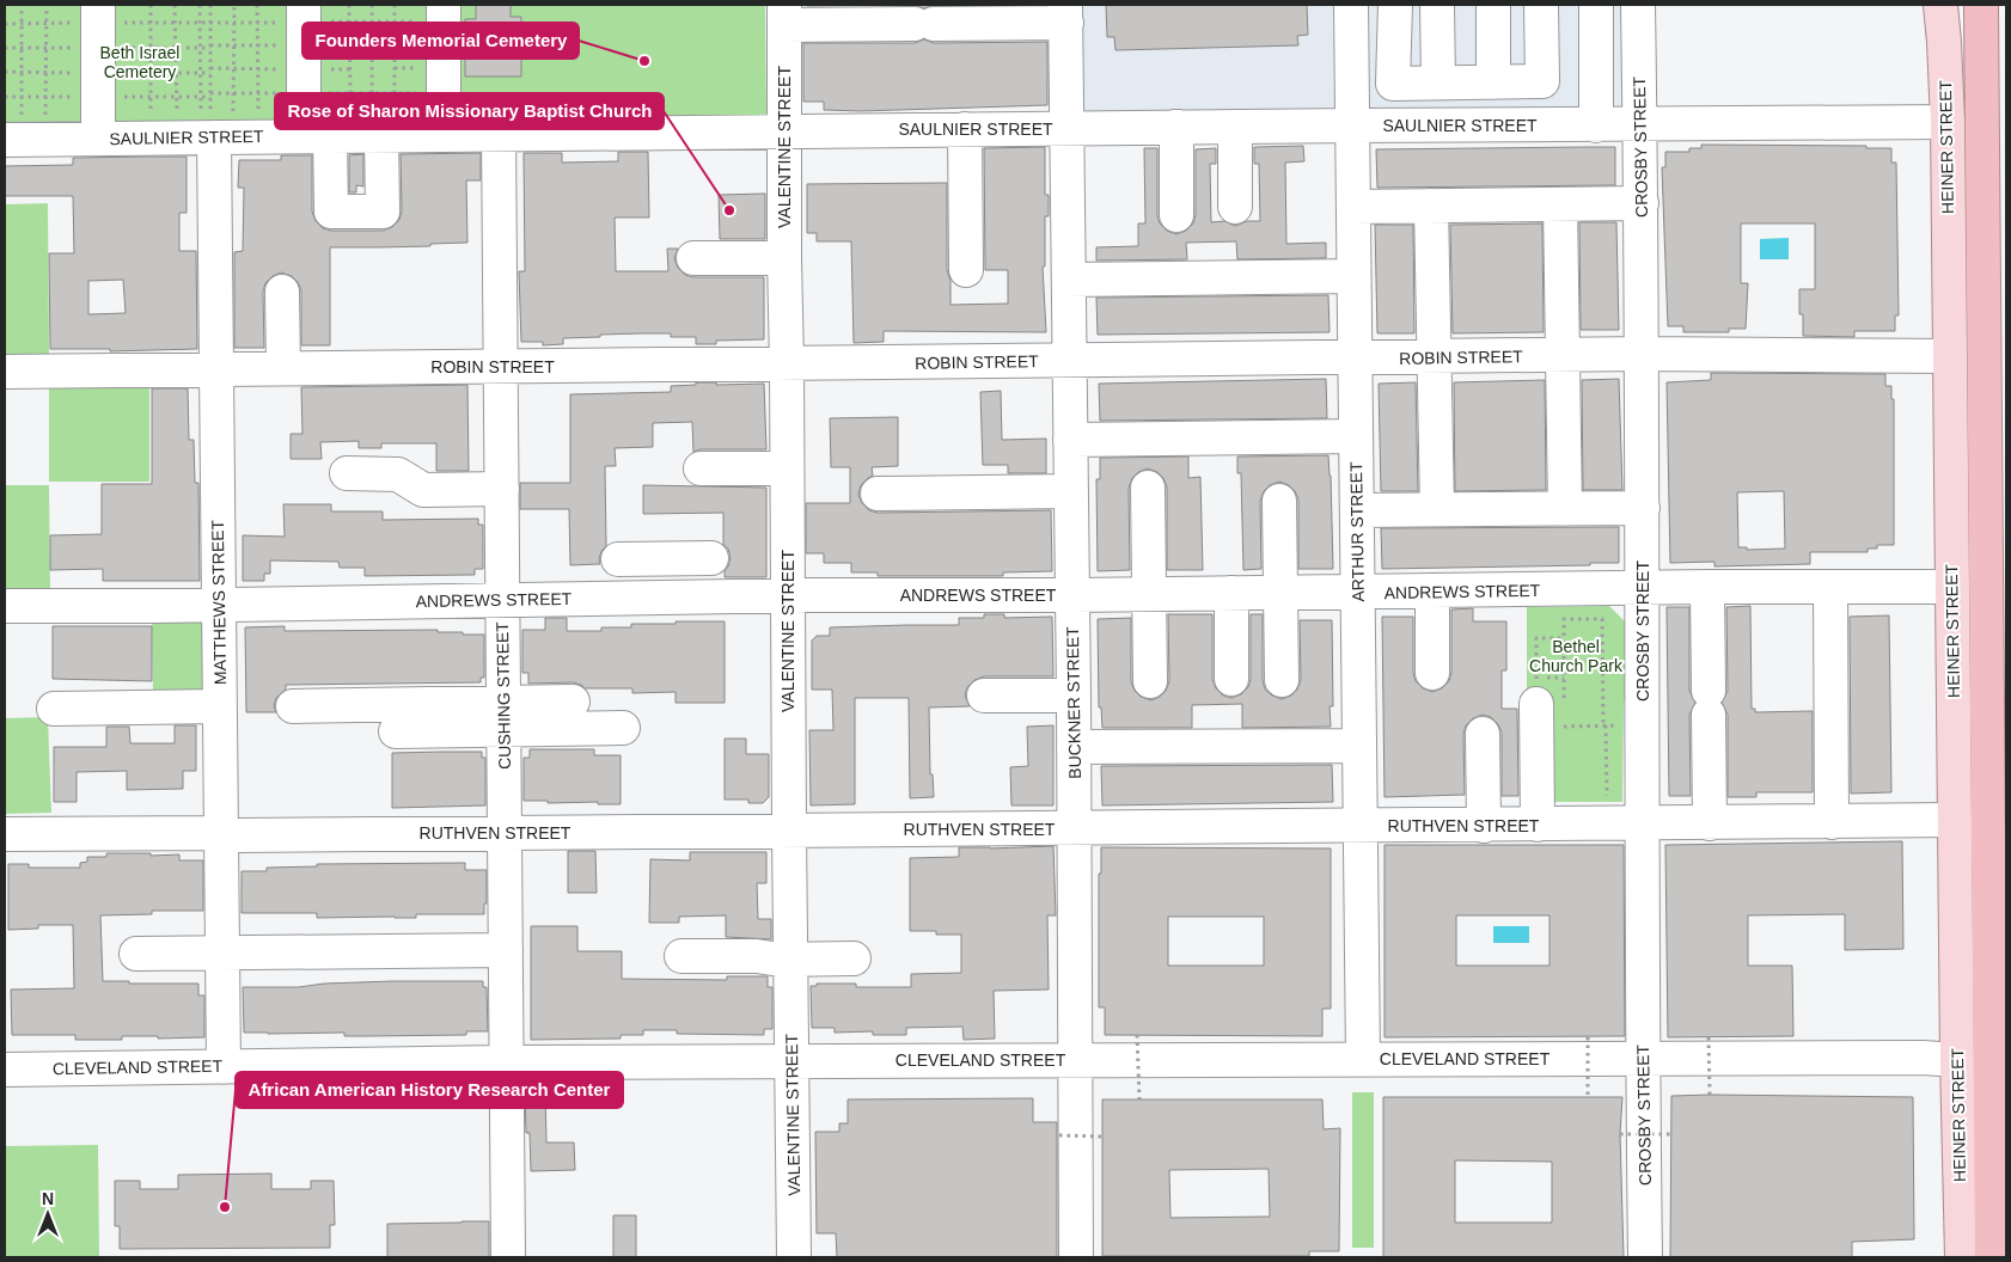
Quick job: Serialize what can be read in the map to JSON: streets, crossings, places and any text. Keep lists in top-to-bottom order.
{
  "streets": {
    "main road": ["HEINER STREET"],
    "street": [
      "SAULNIER STREET",
      "VALENTINE STREET",
      "CROSBY STREET",
      "ROBIN STREET",
      "ARTHUR STREET",
      "ANDREWS STREET",
      "MATTHEWS STREET",
      "CUSHING STREET",
      "BUCKNER STREET",
      "RUTHVEN STREET",
      "CLEVELAND STREET"
    ]
  },
  "crossings": [
    ["SAULNIER STREET", "VALENTINE STREET"],
    ["SAULNIER STREET", "CROSBY STREET"],
    ["SAULNIER STREET", "HEINER STREET"],
    ["SAULNIER STREET", "ARTHUR STREET"],
    ["SAULNIER STREET", "MATTHEWS STREET"],
    ["SAULNIER STREET", "CUSHING STREET"],
    ["SAULNIER STREET", "BUCKNER STREET"],
    ["VALENTINE STREET", "ROBIN STREET"],
    ["VALENTINE STREET", "ANDREWS STREET"],
    ["VALENTINE STREET", "RUTHVEN STREET"],
    ["VALENTINE STREET", "CLEVELAND STREET"],
    ["CROSBY STREET", "ROBIN STREET"],
    ["CROSBY STREET", "ANDREWS STREET"],
    ["CROSBY STREET", "RUTHVEN STREET"],
    ["CROSBY STREET", "CLEVELAND STREET"],
    ["HEINER STREET", "ROBIN STREET"],
    ["HEINER STREET", "ANDREWS STREET"],
    ["HEINER STREET", "RUTHVEN STREET"],
    ["HEINER STREET", "CLEVELAND STREET"],
    ["ROBIN STREET", "ARTHUR STREET"],
    ["ROBIN STREET", "MATTHEWS STREET"],
    ["ROBIN STREET", "CUSHING STREET"],
    ["ROBIN STREET", "BUCKNER STREET"],
    ["ARTHUR STREET", "ANDREWS STREET"],
    ["ARTHUR STREET", "RUTHVEN STREET"],
    ["ARTHUR STREET", "CLEVELAND STREET"],
    ["ANDREWS STREET", "MATTHEWS STREET"],
    ["ANDREWS STREET", "CUSHING STREET"],
    ["ANDREWS STREET", "BUCKNER STREET"],
    ["MATTHEWS STREET", "RUTHVEN STREET"],
    ["MATTHEWS STREET", "CLEVELAND STREET"],
    ["CUSHING STREET", "RUTHVEN STREET"],
    ["CUSHING STREET", "CLEVELAND STREET"],
    ["BUCKNER STREET", "RUTHVEN STREET"],
    ["BUCKNER STREET", "CLEVELAND STREET"]
  ],
  "parks": ["Beth Israel Cemetery", "Bethel Church Park"],
  "places": ["Founders Memorial Cemetery", "Rose of Sharon Missionary Baptist Church", "African American History Research Center"],
  "north": "top"
}
